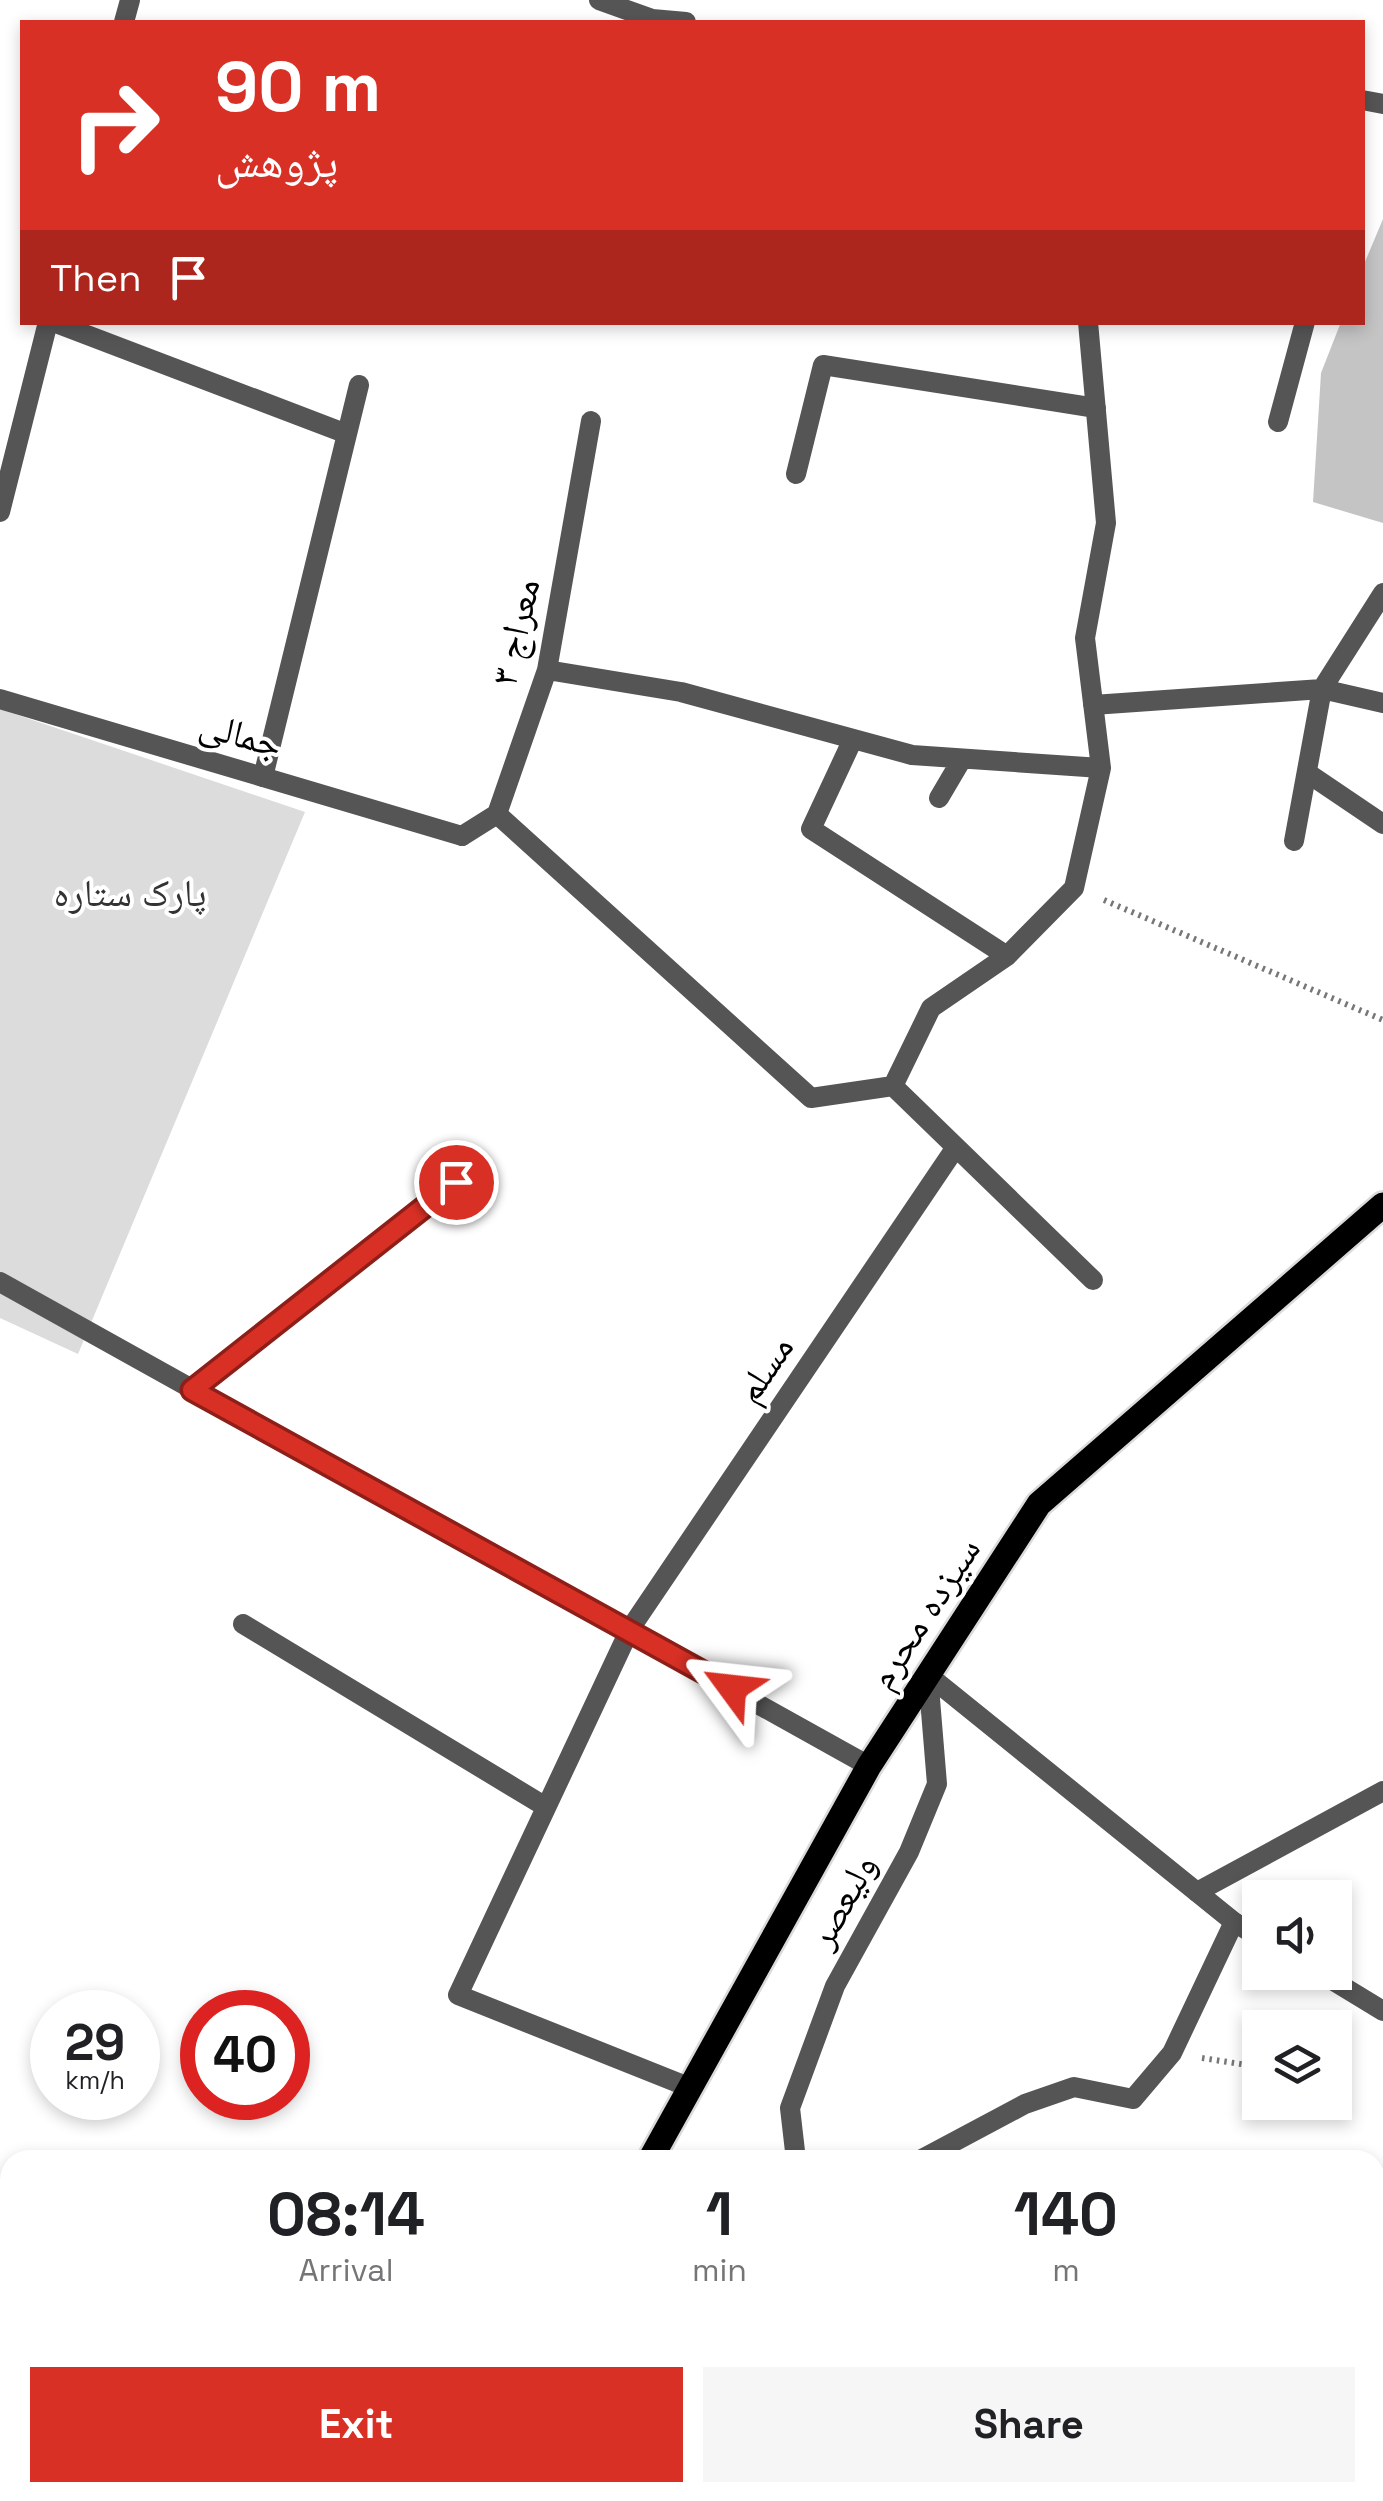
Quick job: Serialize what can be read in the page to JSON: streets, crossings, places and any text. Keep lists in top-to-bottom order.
{
  "streets": {
    "main road": ["سیزده محرم"],
    "street": [
      "معراج ۳",
      "جمالی",
      "مسلم",
      "ولیعصر"
    ]
  },
  "crossings": [
    ["معراج ۳", "جمالی"],
    ["مسلم", "سیزده محرم"],
    ["سیزده محرم", "ولیعصر"]
  ],
  "parks": ["پارک ستاره"],
  "page": {
    "turn": ["90 m", "پژوهش"],
    "then": "Then",
    "speed": "29 km/h",
    "limit": "40",
    "eta": [
      "08:14",
      "Arrival",
      "1",
      "min",
      "140",
      "m"
    ],
    "buttons": ["Exit", "Share"]
  }
}
